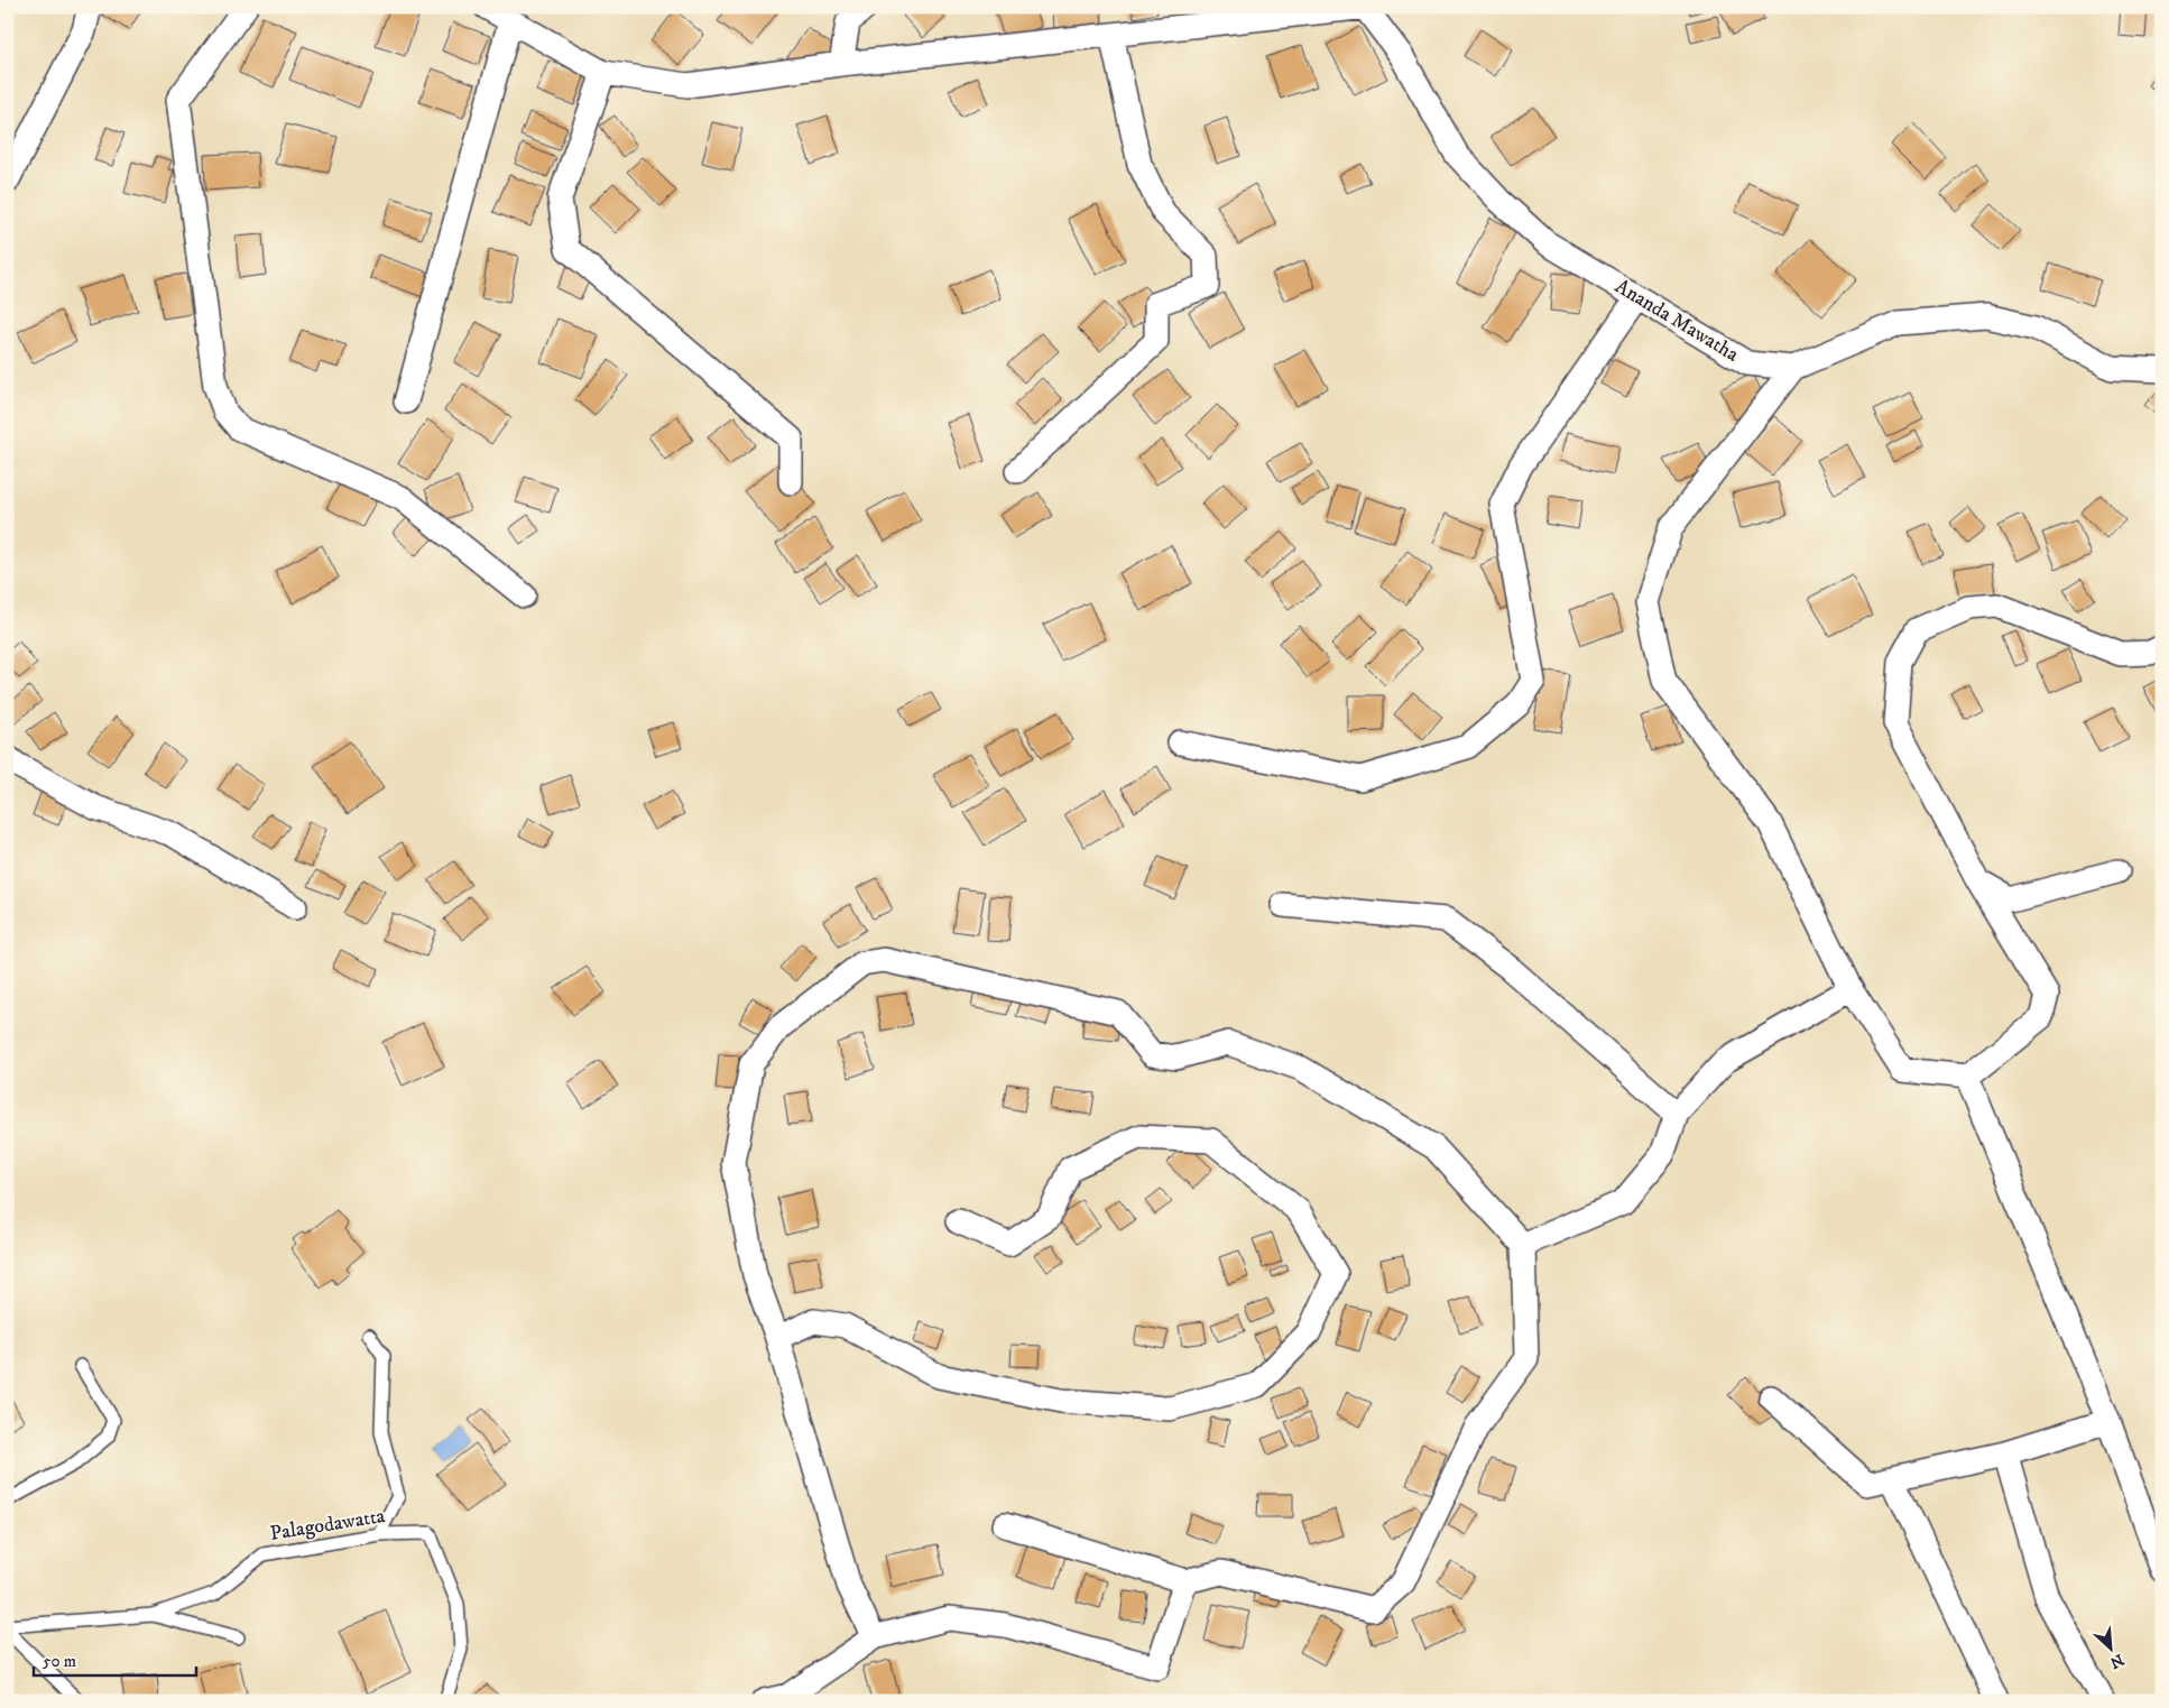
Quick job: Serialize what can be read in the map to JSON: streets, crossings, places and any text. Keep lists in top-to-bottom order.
{
  "streets": {
    "street": ["Ananda Mawatha"],
    "lane": ["Palagodawatta"]
  },
  "scale_bar": "50 m",
  "north": "bottom right"
}
